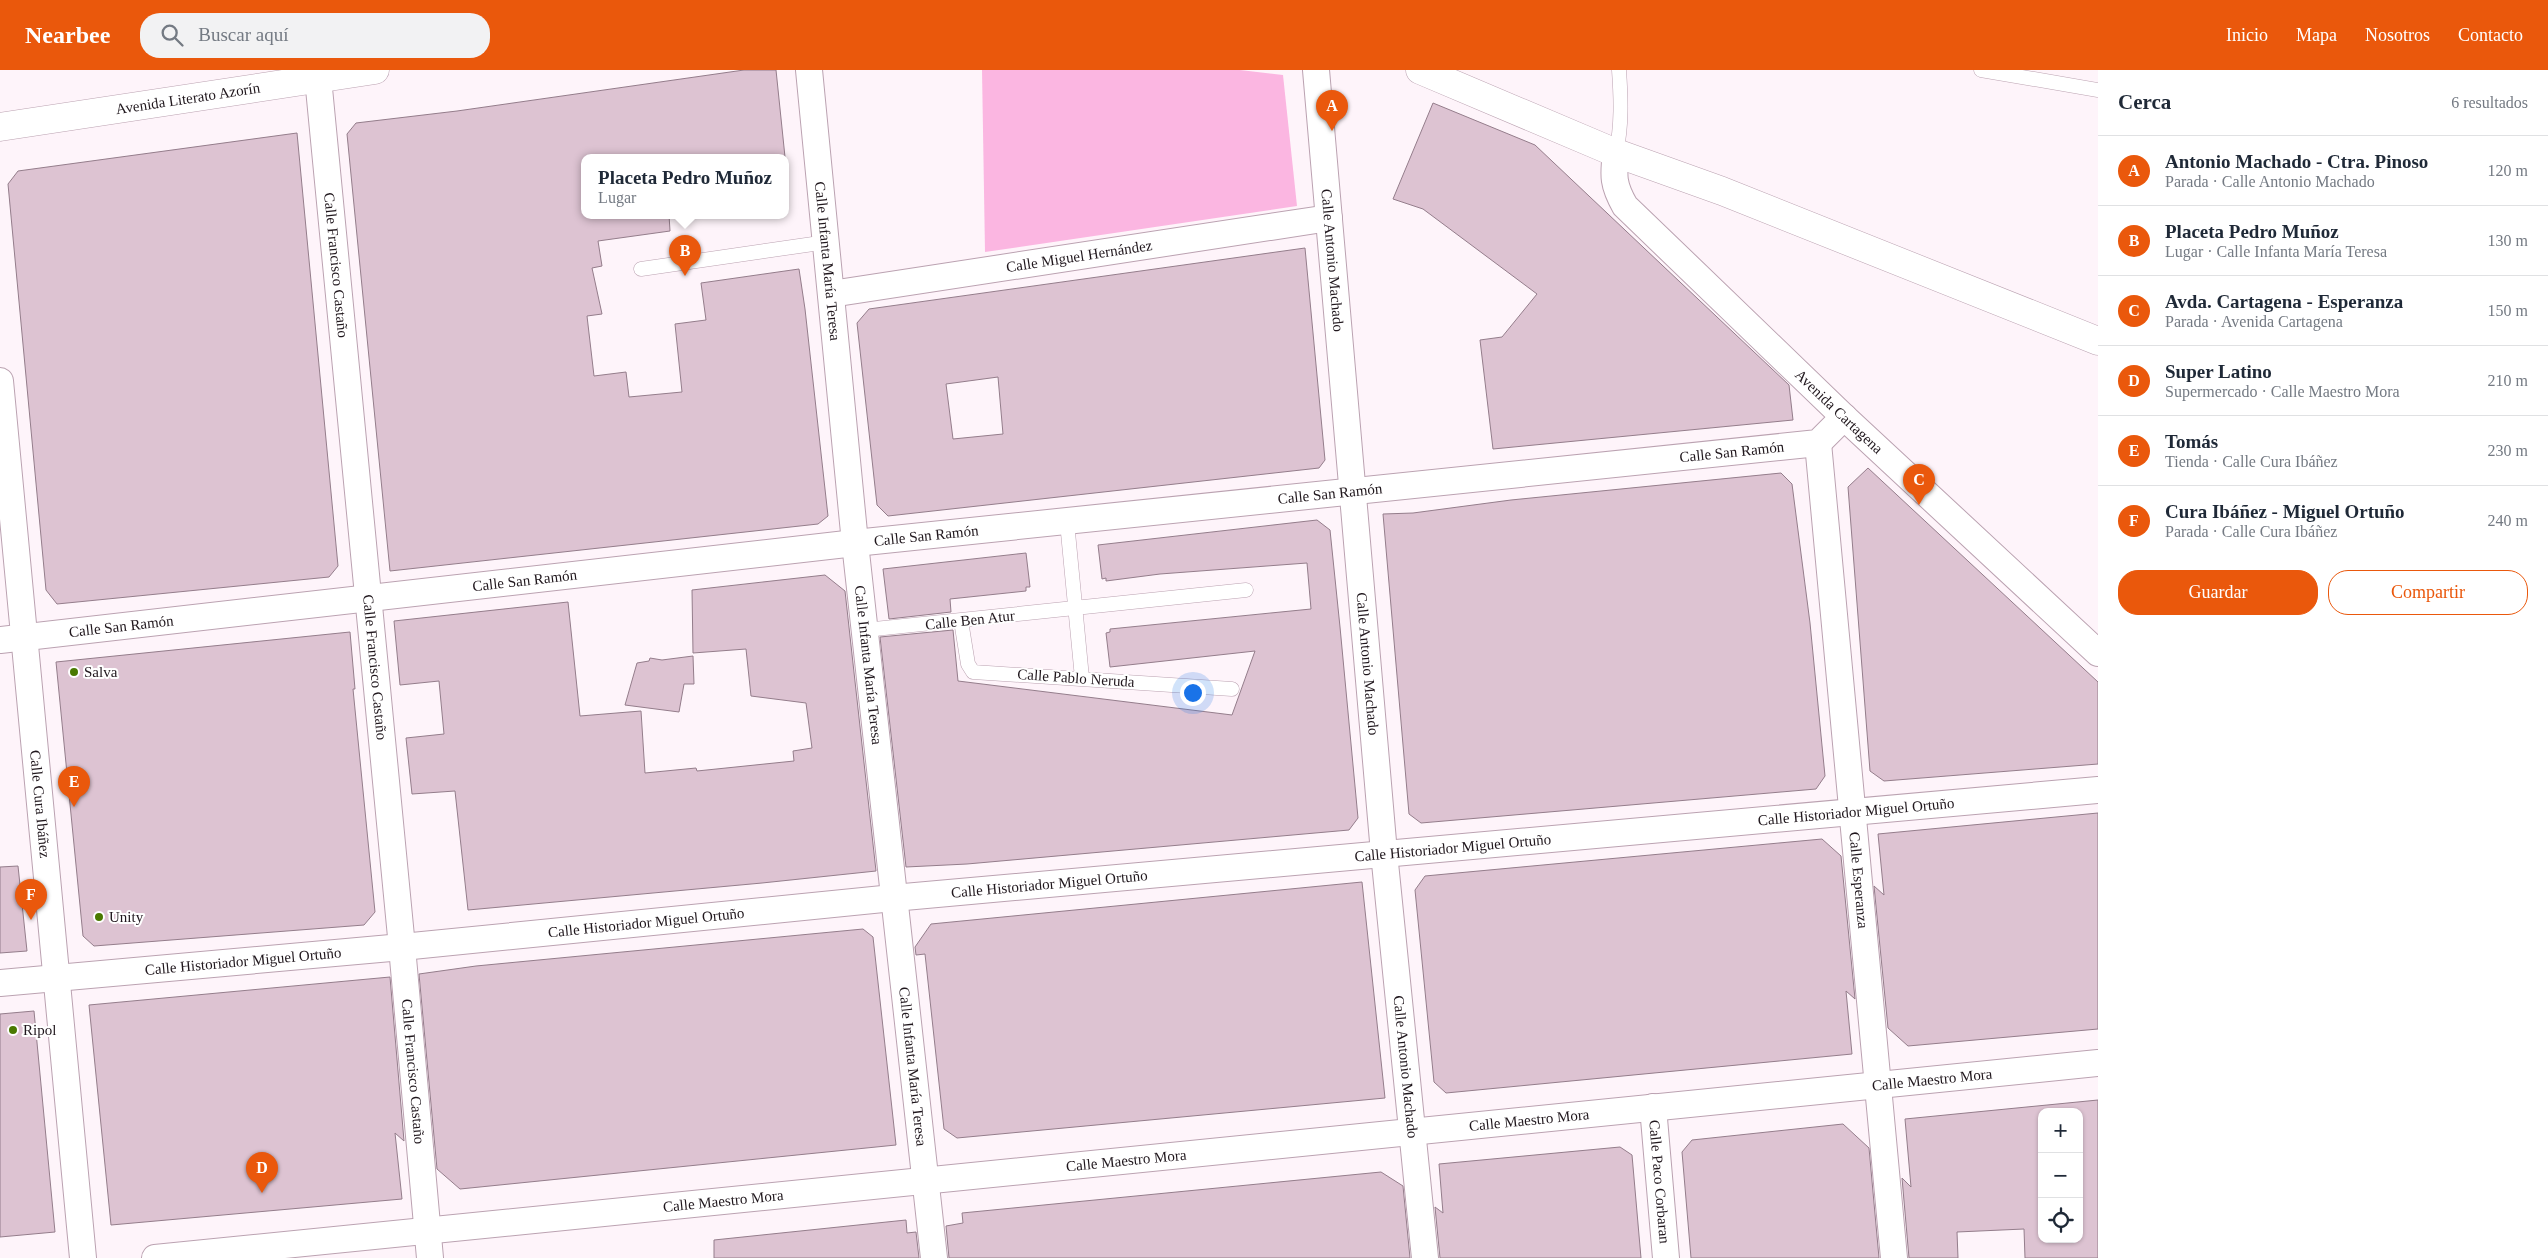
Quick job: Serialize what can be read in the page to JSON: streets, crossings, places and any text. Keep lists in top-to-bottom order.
{
  "streets": {
    "main road": ["Avenida Literato Azorín"],
    "street": [
      "Calle Miguel Hernández",
      "Calle Infanta María Teresa",
      "Calle Antonio Machado",
      "Calle Francisco Castaño",
      "Avenida Cartagena",
      "Calle San Ramón",
      "Calle Cura Ibáñez",
      "Calle Historiador Miguel Ortuño",
      "Calle Esperanza",
      "Calle Maestro Mora",
      "Calle Paco Corbaran"
    ],
    "lane": ["Calle Ben Atur", "Calle Pablo Neruda"]
  },
  "crossings": [
    ["Avenida Literato Azorín", "Calle Francisco Castaño"],
    ["Calle Miguel Hernández", "Calle Infanta María Teresa"],
    ["Calle Miguel Hernández", "Calle Antonio Machado"],
    ["Calle Infanta María Teresa", "Calle San Ramón"],
    ["Calle Infanta María Teresa", "Calle Ben Atur"],
    ["Calle Infanta María Teresa", "Calle Historiador Miguel Ortuño"],
    ["Calle Infanta María Teresa", "Calle Maestro Mora"],
    ["Calle Antonio Machado", "Calle San Ramón"],
    ["Calle Antonio Machado", "Calle Historiador Miguel Ortuño"],
    ["Calle Antonio Machado", "Calle Maestro Mora"],
    ["Calle Francisco Castaño", "Calle San Ramón"],
    ["Calle Francisco Castaño", "Calle Historiador Miguel Ortuño"],
    ["Calle Francisco Castaño", "Calle Maestro Mora"],
    ["Calle San Ramón", "Calle Cura Ibáñez"],
    ["Calle San Ramón", "Calle Esperanza"],
    ["Calle Ben Atur", "Calle Pablo Neruda"],
    ["Calle Cura Ibáñez", "Calle Historiador Miguel Ortuño"],
    ["Calle Historiador Miguel Ortuño", "Calle Esperanza"],
    ["Calle Esperanza", "Calle Maestro Mora"],
    ["Calle Maestro Mora", "Calle Paco Corbaran"]
  ],
  "places": ["Salva", "Unity", "Ripol"],
  "page": {
    "header": "Nearbee",
    "search": "Buscar aquí",
    "nav": [
      "Inicio",
      "Mapa",
      "Nosotros",
      "Contacto"
    ],
    "heading": ["Cerca", "6 resultados"],
    "pins": [
      "A",
      "B",
      "C",
      "E",
      "F",
      "D"
    ],
    "list": [
      {
        "mark": "A",
        "name": "Antonio Machado - Ctra. Pinoso",
        "note": "Parada · Calle Antonio Machado",
        "value": "120 m"
      },
      {
        "mark": "B",
        "name": "Placeta Pedro Muñoz",
        "note": "Lugar · Calle Infanta María Teresa",
        "value": "130 m"
      },
      {
        "mark": "C",
        "name": "Avda. Cartagena - Esperanza",
        "note": "Parada · Avenida Cartagena",
        "value": "150 m"
      },
      {
        "mark": "D",
        "name": "Super Latino",
        "note": "Supermercado · Calle Maestro Mora",
        "value": "210 m"
      },
      {
        "mark": "E",
        "name": "Tomás",
        "note": "Tienda · Calle Cura Ibáñez",
        "value": "230 m"
      },
      {
        "mark": "F",
        "name": "Cura Ibáñez - Miguel Ortuño",
        "note": "Parada · Calle Cura Ibáñez",
        "value": "240 m"
      }
    ],
    "popup": ["Placeta Pedro Muñoz", "Lugar"],
    "buttons": ["Guardar", "Compartir"],
    "map_buttons": ["+", "−"]
  }
}
